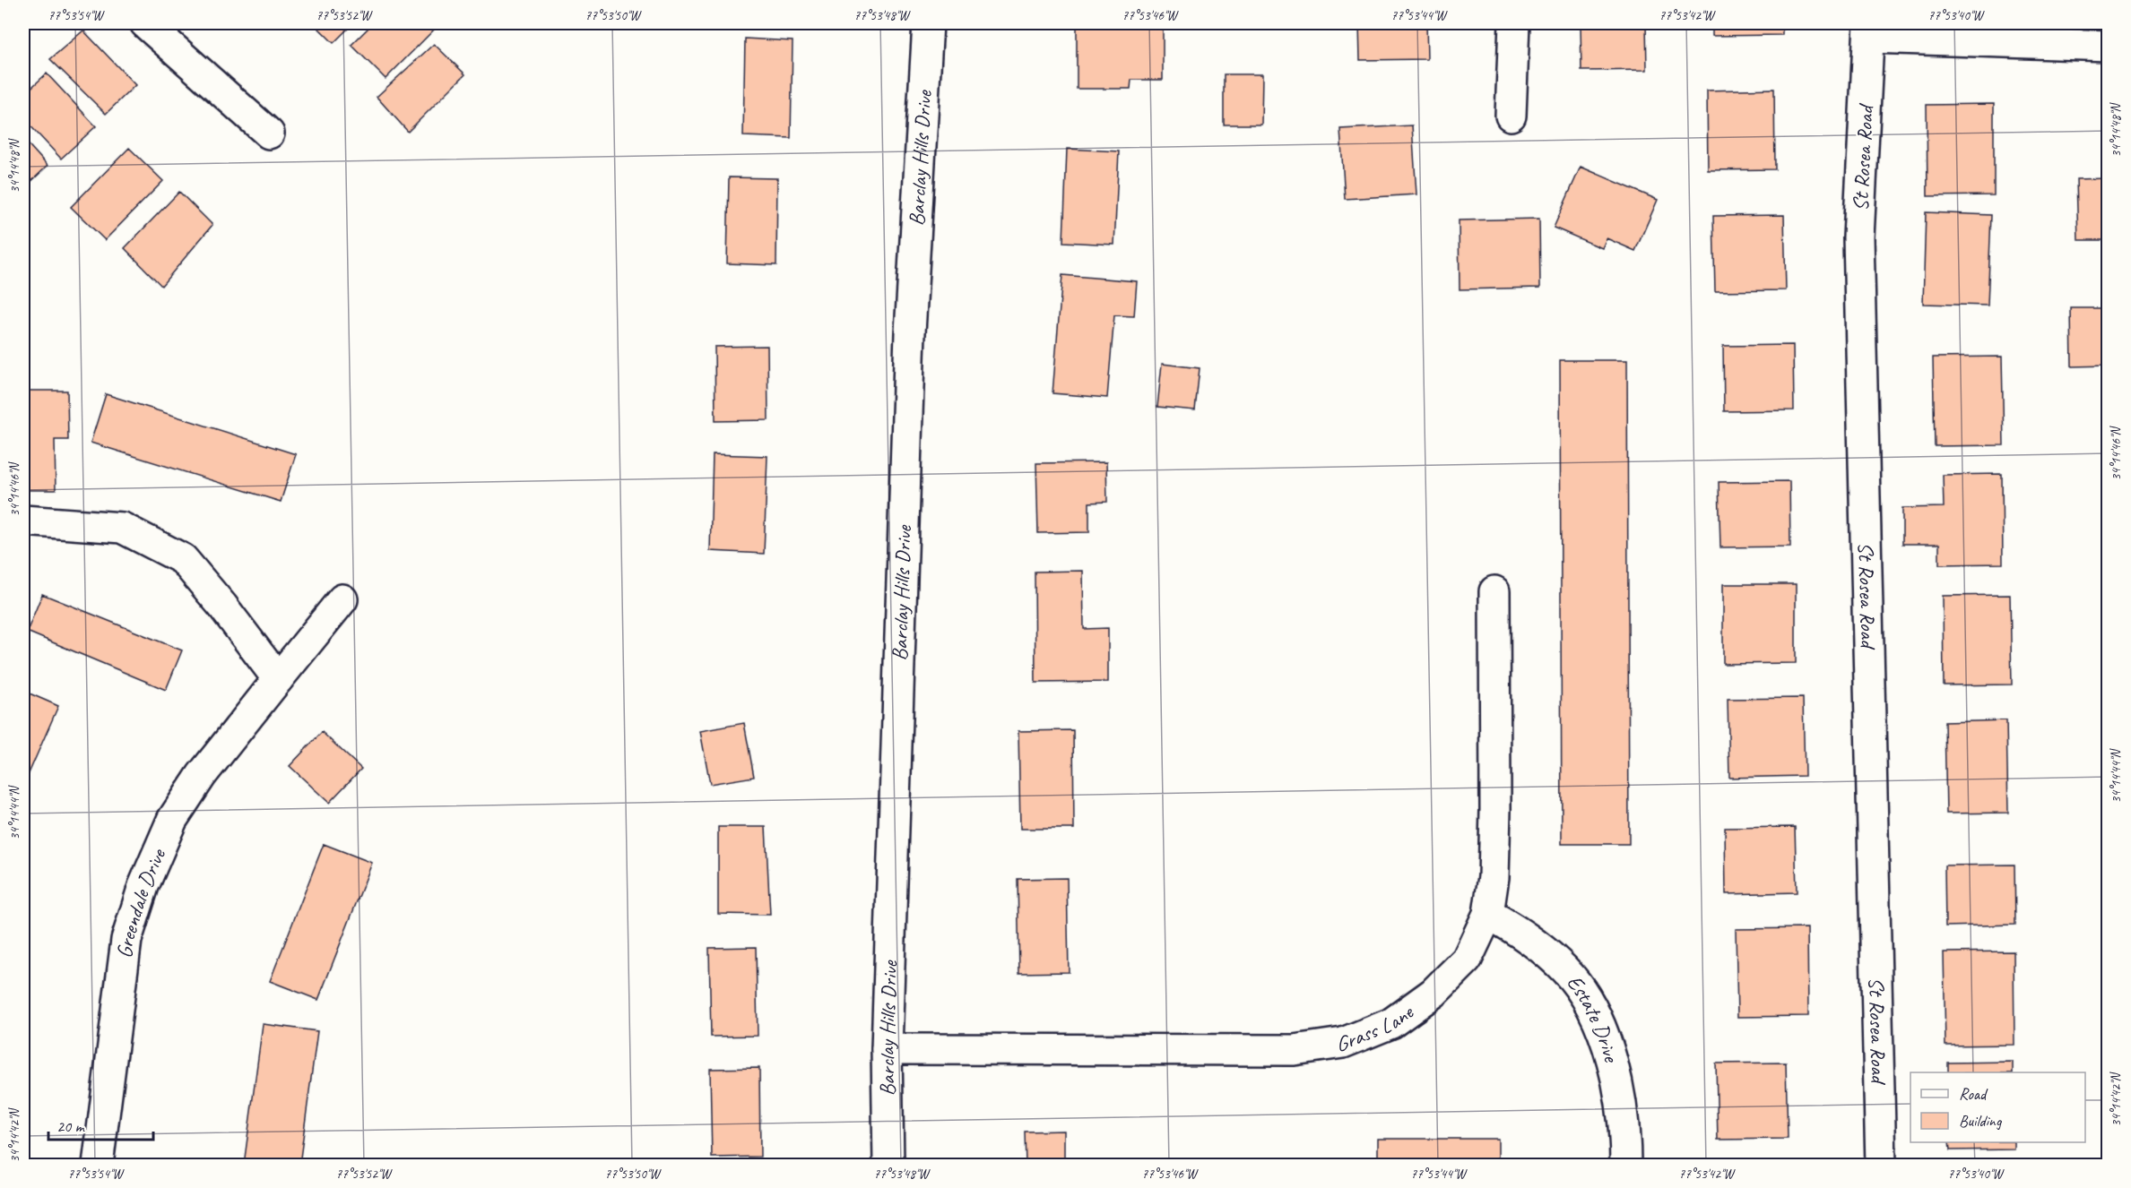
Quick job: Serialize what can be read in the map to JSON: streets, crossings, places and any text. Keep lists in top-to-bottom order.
{
  "streets": {
    "street": [
      "Barclay Hills Drive",
      "St Rosea Road",
      "Greendale Drive",
      "Estate Drive",
      "Grass Lane"
    ]
  },
  "crossings": [
    ["Barclay Hills Drive", "Grass Lane"],
    ["Estate Drive", "Grass Lane"]
  ],
  "legend": ["Road", "Building"],
  "scale_bar": "20 m",
  "coordinates": [
    "77°53'54\"W",
    "77°53'52\"W",
    "77°53'50\"W",
    "77°53'48\"W",
    "77°53'46\"W",
    "77°53'44\"W",
    "77°53'42\"W",
    "77°53'40\"W",
    "34°14'48\"N",
    "34°14'46\"N",
    "34°14'44\"N",
    "34°14'42\"N"
  ]
}
